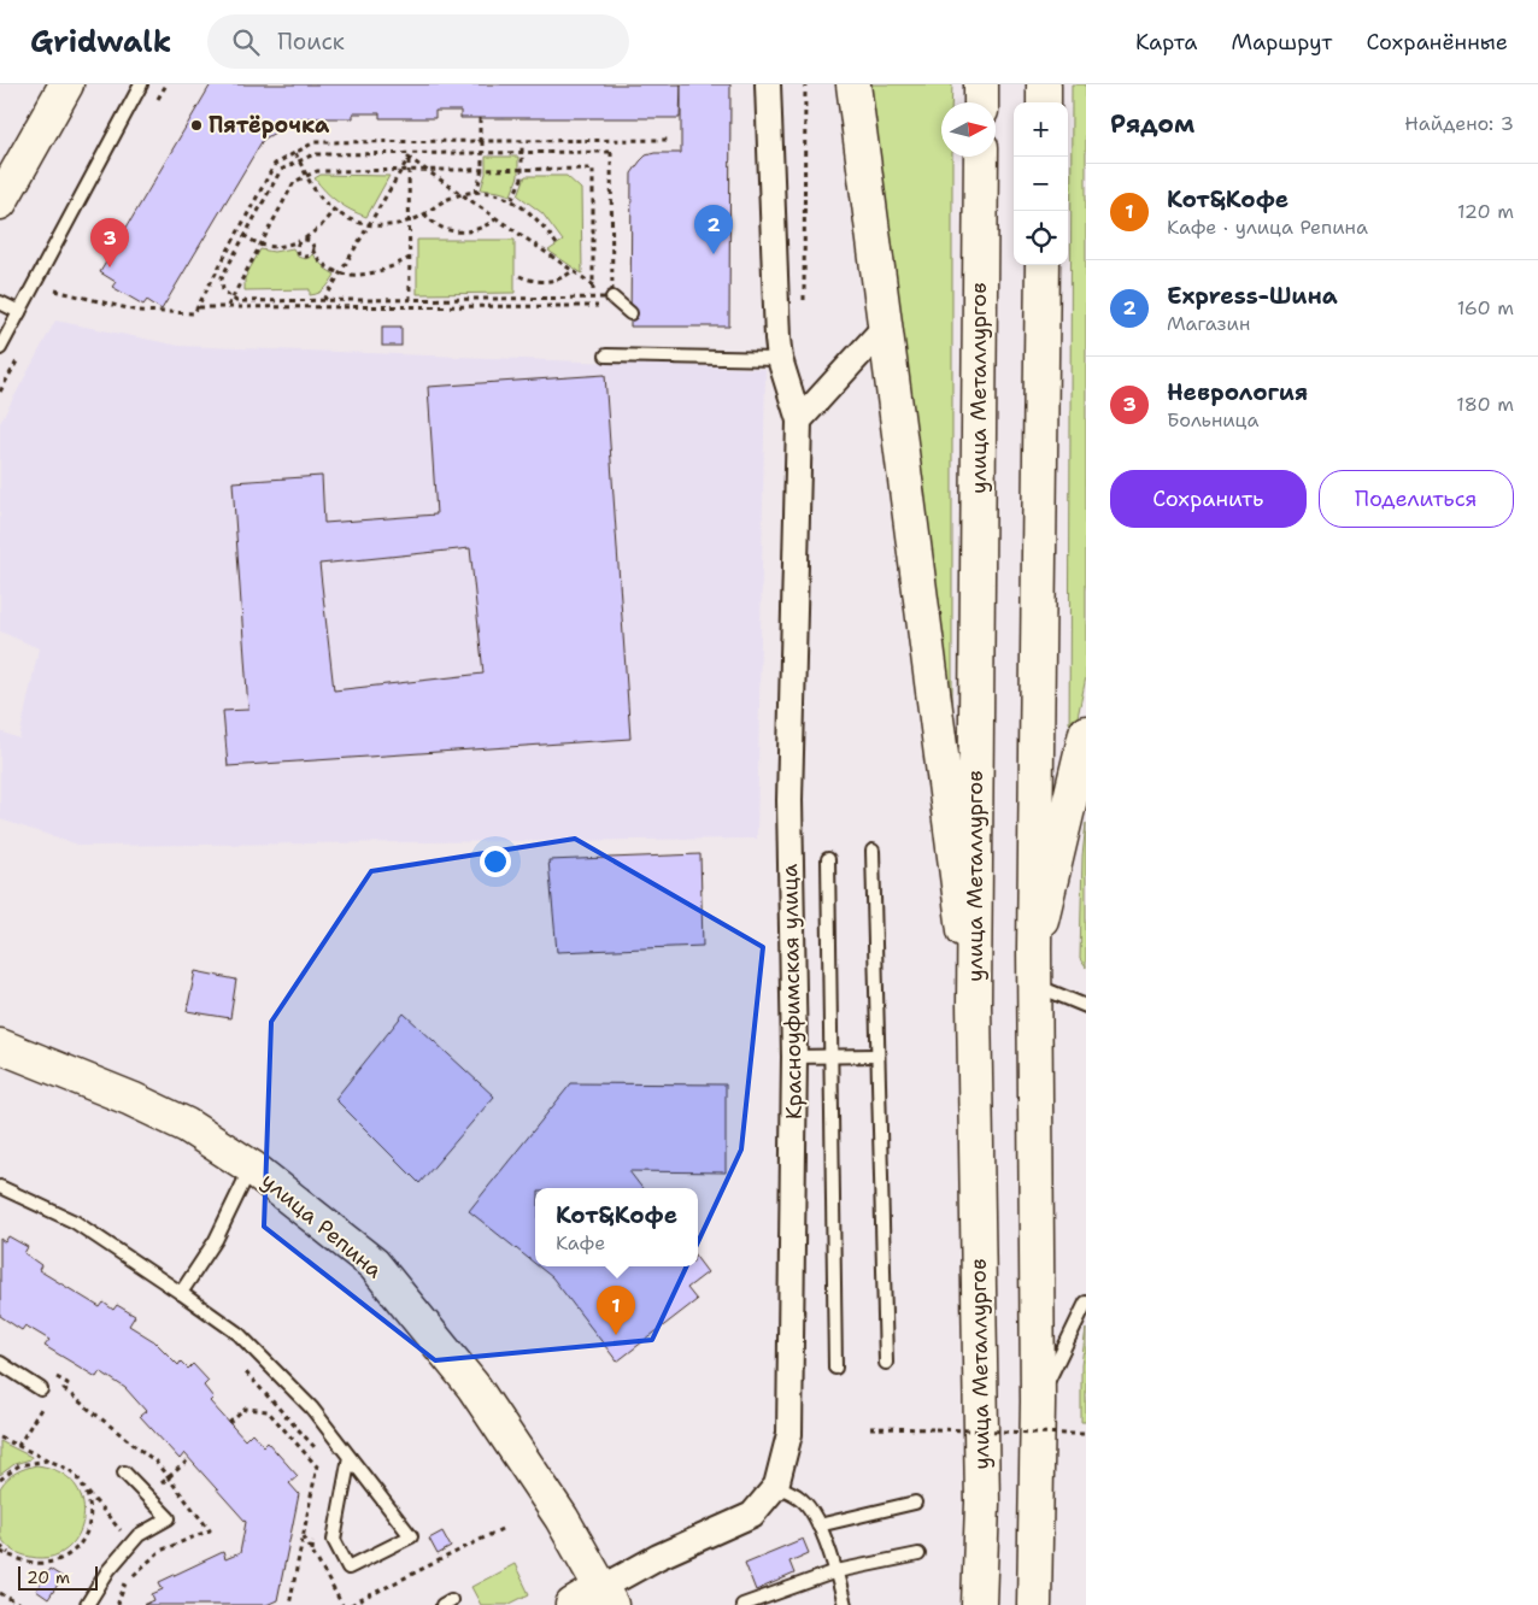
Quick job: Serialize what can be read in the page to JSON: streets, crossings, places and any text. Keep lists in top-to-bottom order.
{
  "streets": {
    "main road": ["улица Металлургов", "улица Репина"],
    "street": ["Красноуфимская улица"]
  },
  "crossings": [
    ["Красноуфимская улица", "улица Репина"]
  ],
  "places": ["Пятёрочка"],
  "scale_bar": "20 m",
  "north": "right",
  "page": {
    "header": "Gridwalk",
    "search": "Поиск",
    "nav": ["Карта", "Маршрут", "Сохранённые"],
    "heading": ["Рядом", "Найдено: 3"],
    "map_buttons": ["+", "−"],
    "list": [
      {
        "mark": "1",
        "name": "Кот&Кофе",
        "note": "Кафе · улица Репина",
        "value": "120 m"
      },
      {
        "mark": "2",
        "name": "Express-Шина",
        "note": "Магазин",
        "value": "160 m"
      },
      {
        "mark": "3",
        "name": "Неврология",
        "note": "Больница",
        "value": "180 m"
      }
    ],
    "pins": ["2", "3", "1"],
    "buttons": ["Сохранить", "Поделиться"],
    "popup": ["Кот&Кофе", "Кафе"],
    "scale": "20 m"
  }
}
